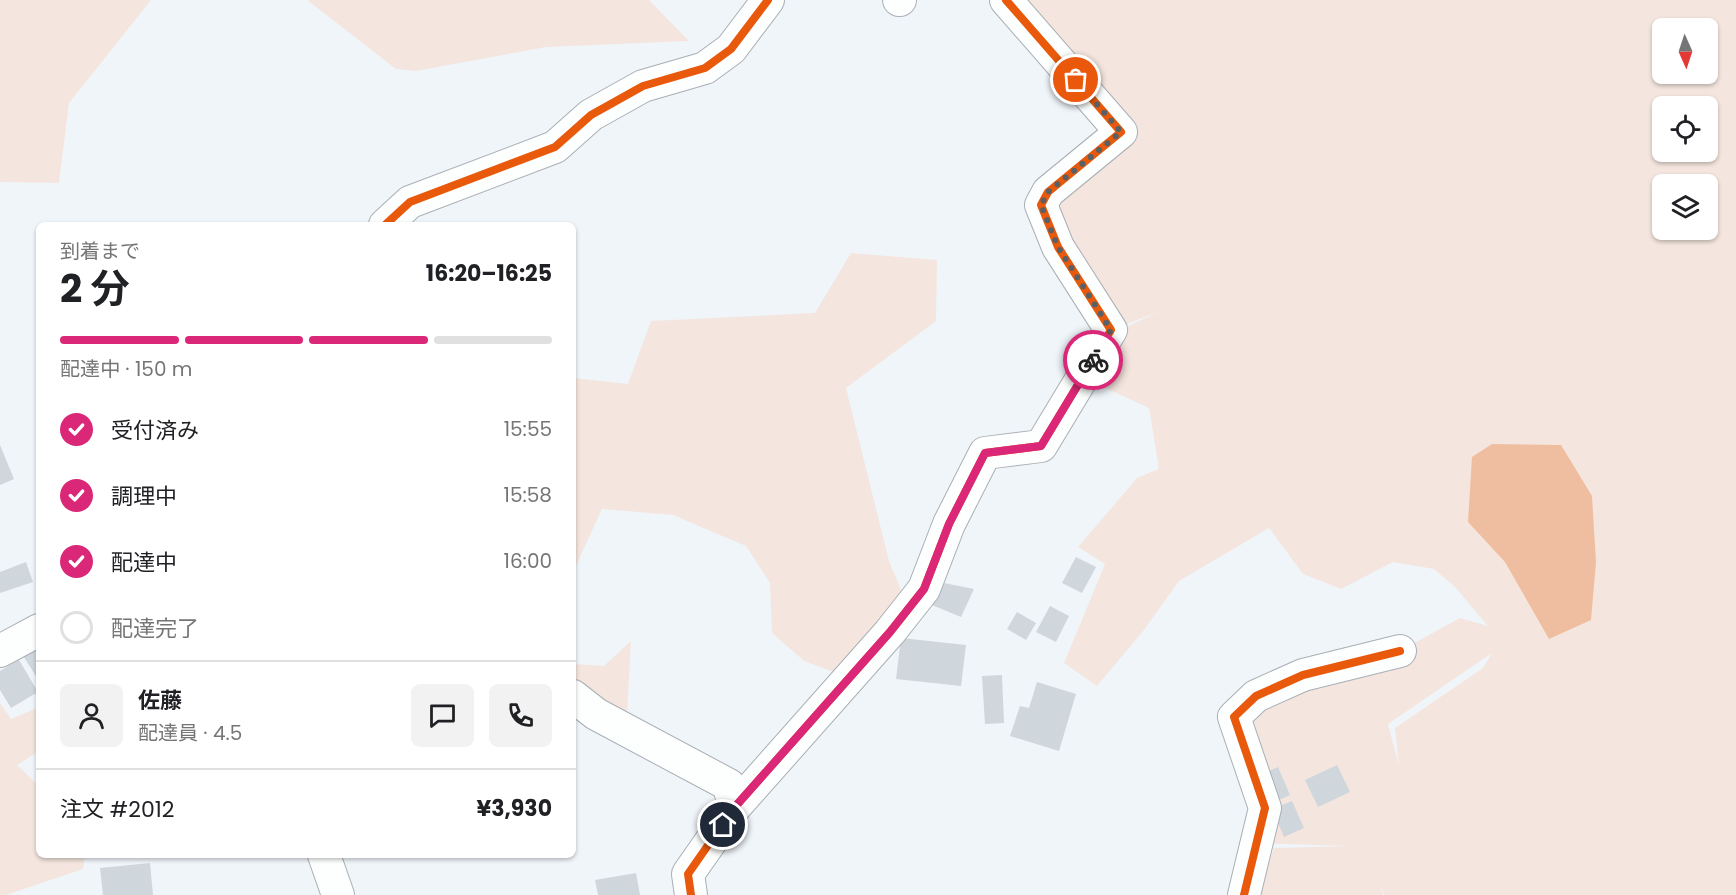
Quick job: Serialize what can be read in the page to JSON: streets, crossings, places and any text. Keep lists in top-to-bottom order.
{
  "north": "bottom",
  "page": {
    "heading": ["2 分", "到着まで", "16:20–16:25"],
    "panel": [
      "佐藤",
      "配達員 · 4.5",
      "注文 #2012",
      "¥3,930"
    ],
    "bar": "配達中 · 150 m",
    "list": [
      ["受付済み", "15:55"],
      ["調理中", "15:58"],
      ["配達中", "16:00"],
      "配達完了"
    ]
  }
}
